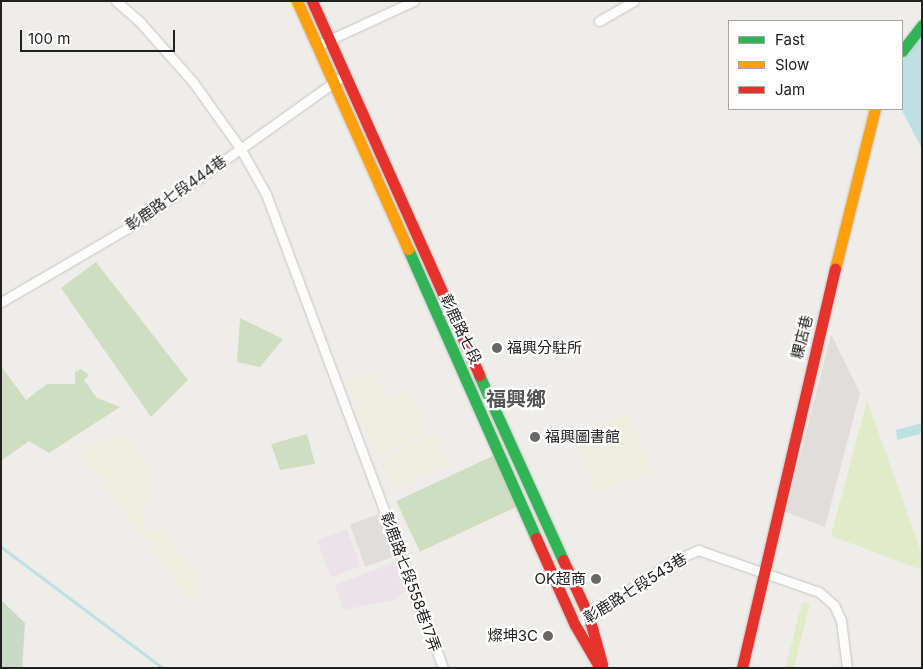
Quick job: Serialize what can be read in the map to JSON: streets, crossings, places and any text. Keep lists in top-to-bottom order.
{
  "streets": {
    "main road": ["彰鹿路七段", "粿店巷"],
    "street": ["彰鹿路七段444巷", "彰鹿路七段558巷17弄", "彰鹿路七段543巷"]
  },
  "crossings": [
    ["彰鹿路七段444巷", "彰鹿路七段"],
    ["彰鹿路七段444巷", "彰鹿路七段558巷17弄"],
    ["彰鹿路七段", "彰鹿路七段543巷"],
    ["粿店巷", "彰鹿路七段543巷"]
  ],
  "districts": ["福興鄉"],
  "places": [
    "福興分駐所",
    "福興圖書館",
    "OK超商",
    "燦坤3C"
  ],
  "legend": ["Fast", "Slow", "Jam"],
  "scale_bar": "100 m"
}
